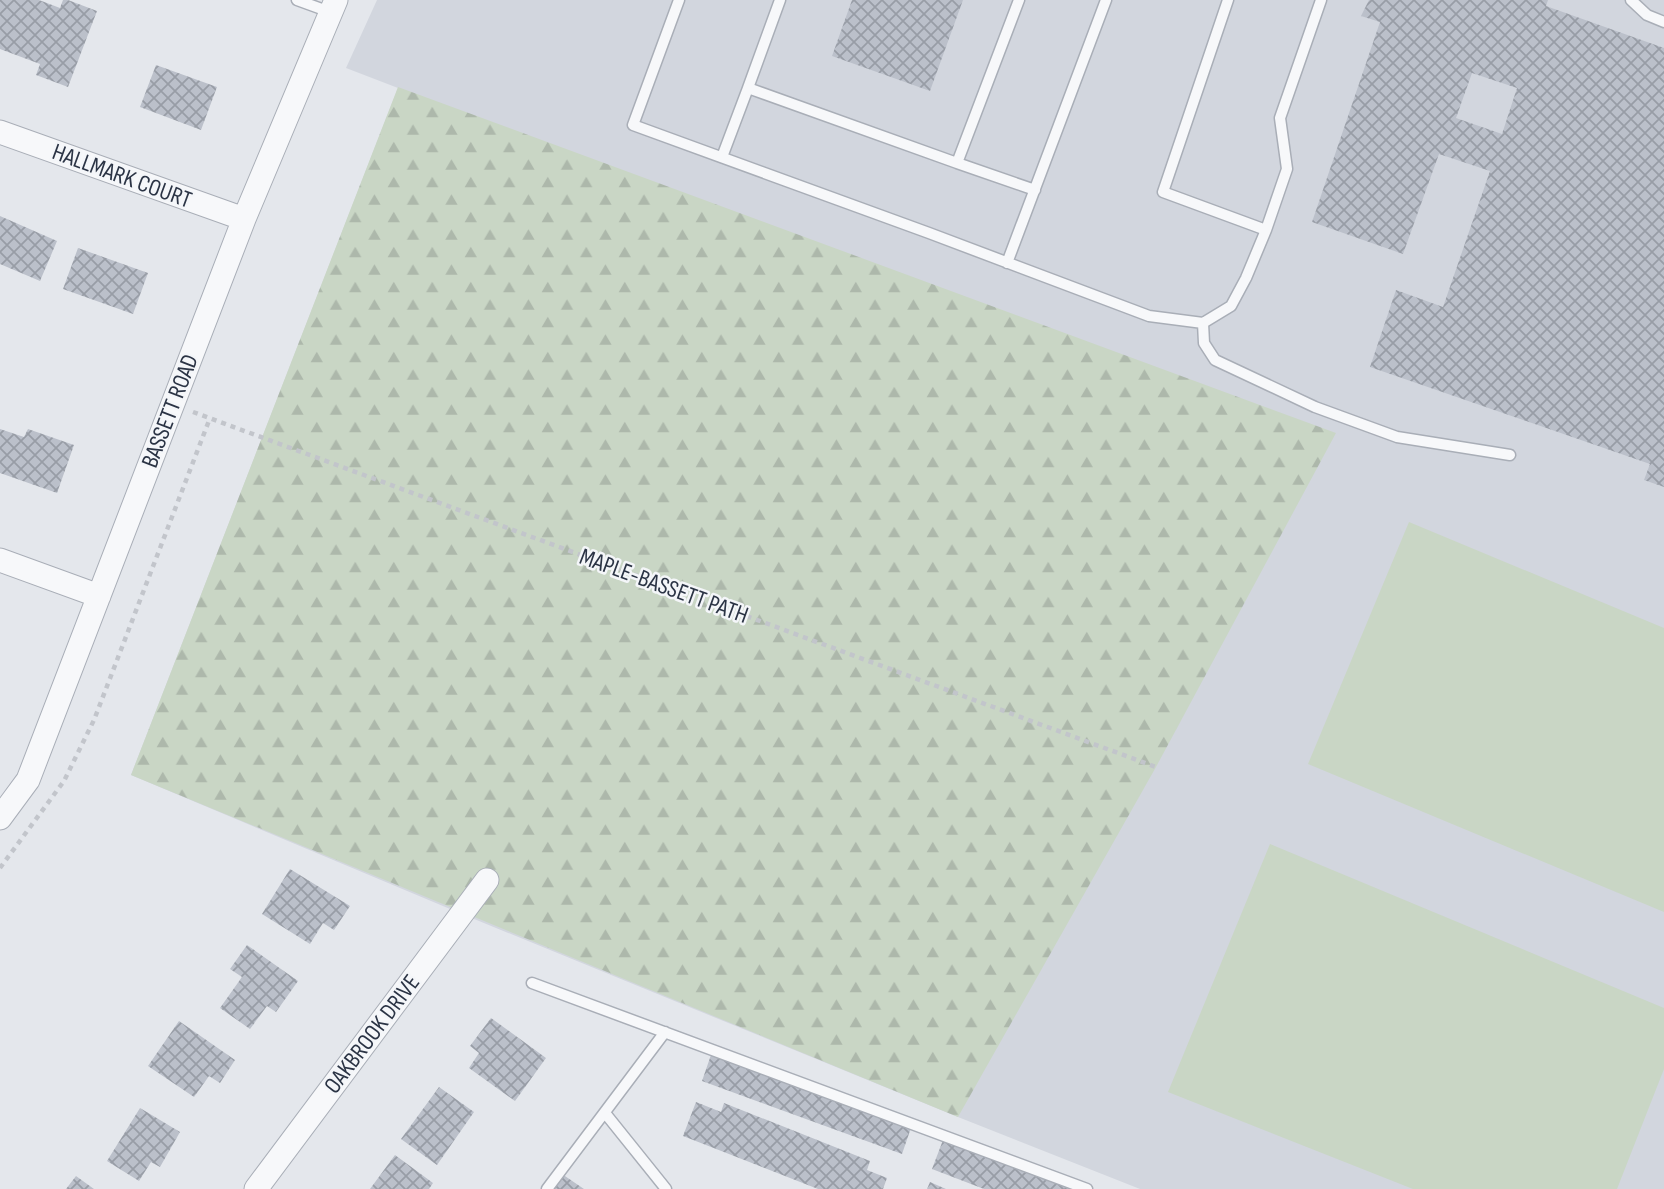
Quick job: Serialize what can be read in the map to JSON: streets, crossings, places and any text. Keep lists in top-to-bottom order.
{
  "streets": {
    "street": ["HALLMARK COURT", "BASSETT ROAD", "OAKBROOK DRIVE"],
    "path": ["MAPLE-BASSETT PATH"]
  },
  "crossings": [
    ["HALLMARK COURT", "BASSETT ROAD"],
    ["BASSETT ROAD", "MAPLE-BASSETT PATH"]
  ]
}
